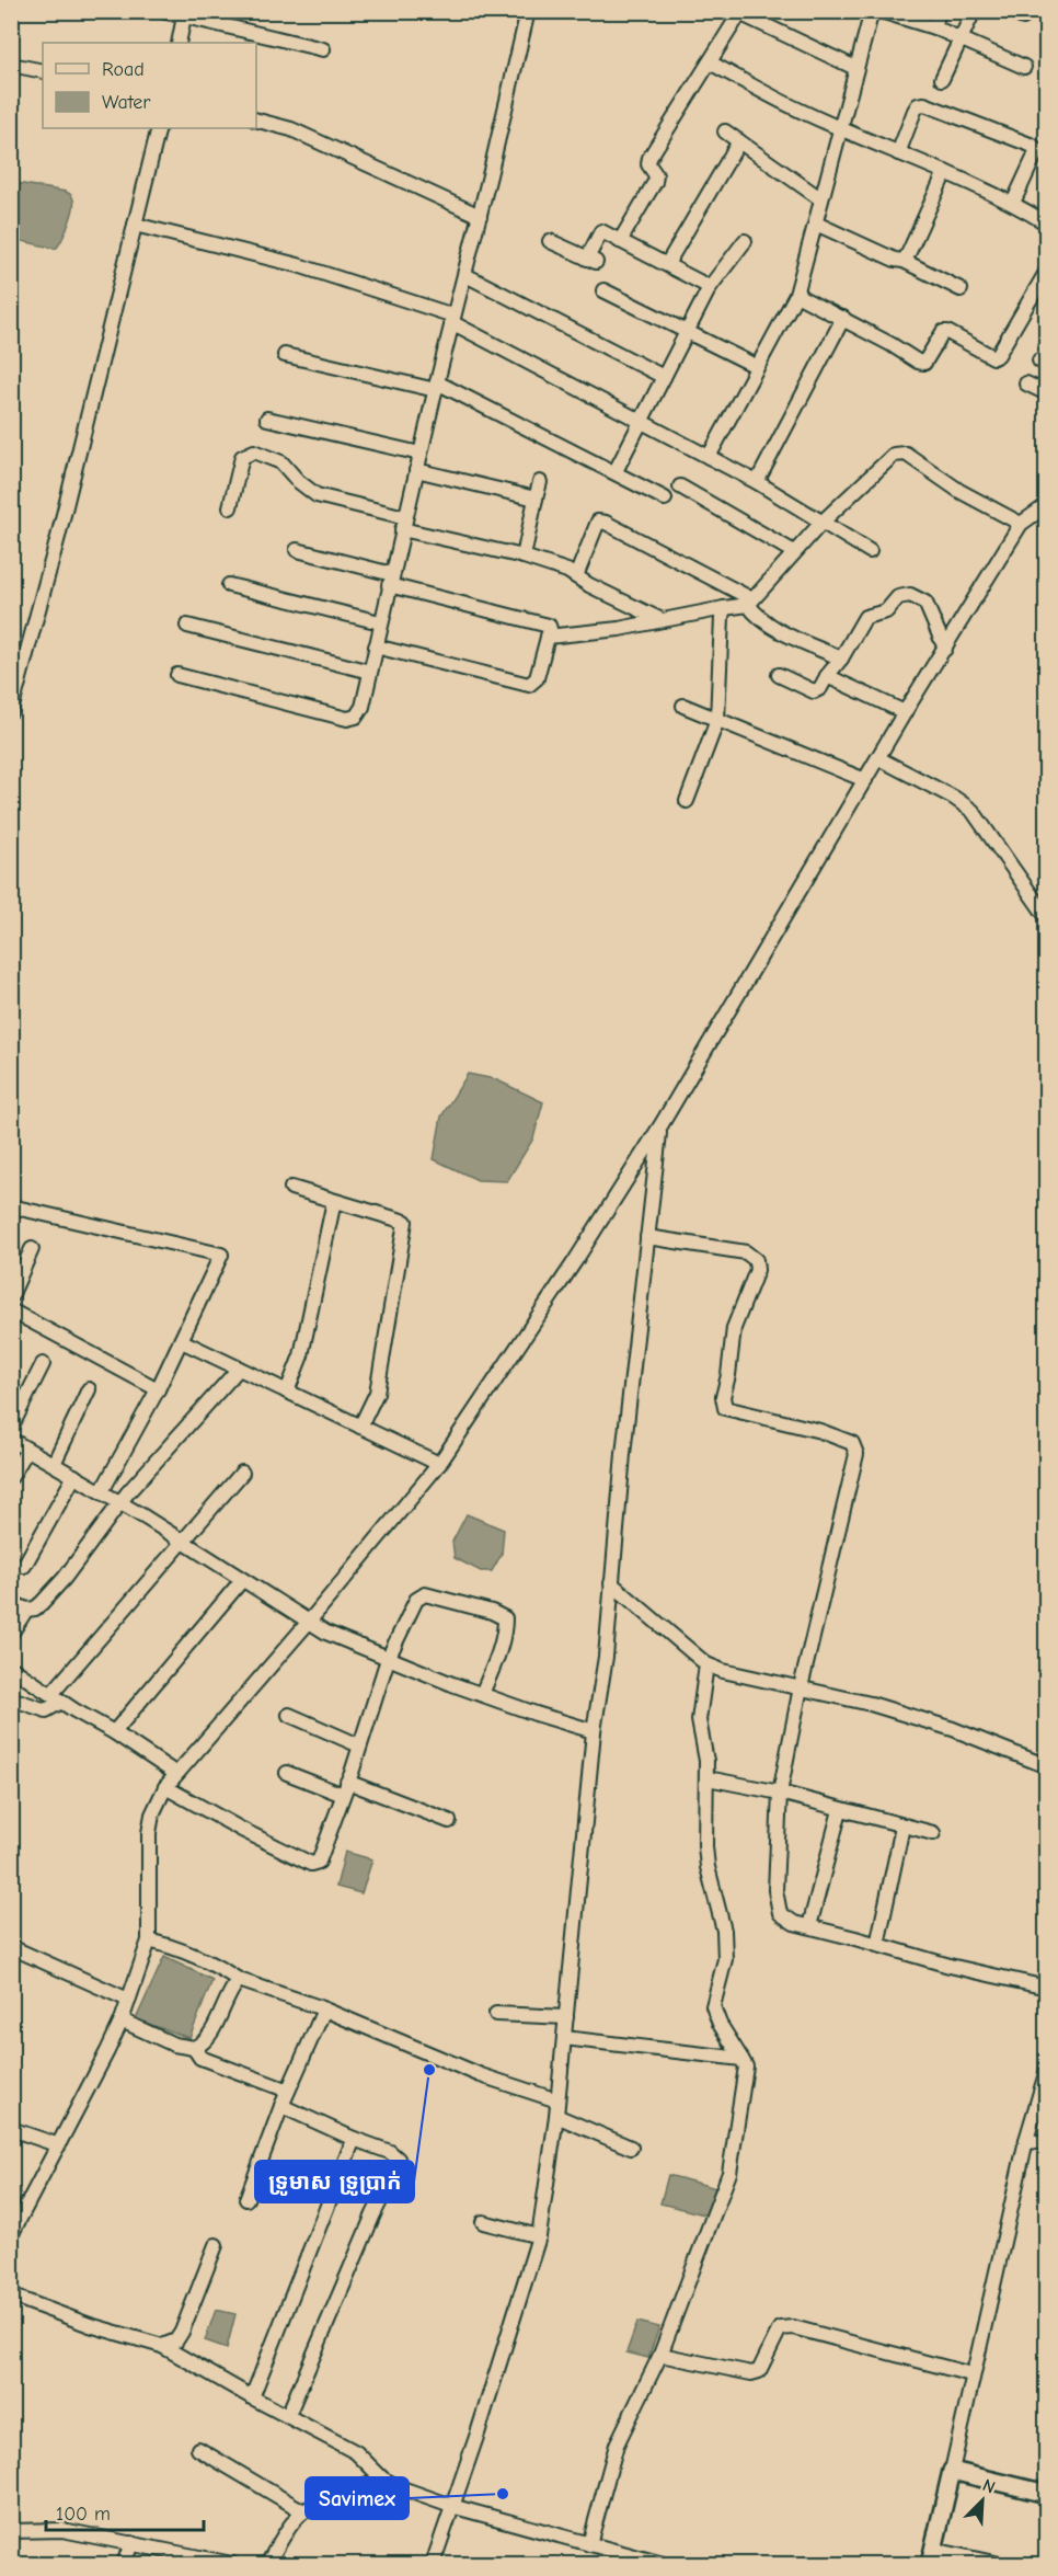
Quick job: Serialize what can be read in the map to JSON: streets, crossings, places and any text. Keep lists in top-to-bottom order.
{
  "places": ["ទ្រូមាស ទ្រូប្រាក់", "Savimex"],
  "legend": ["Road", "Water"],
  "scale_bar": "100 m",
  "north": "top right"
}
